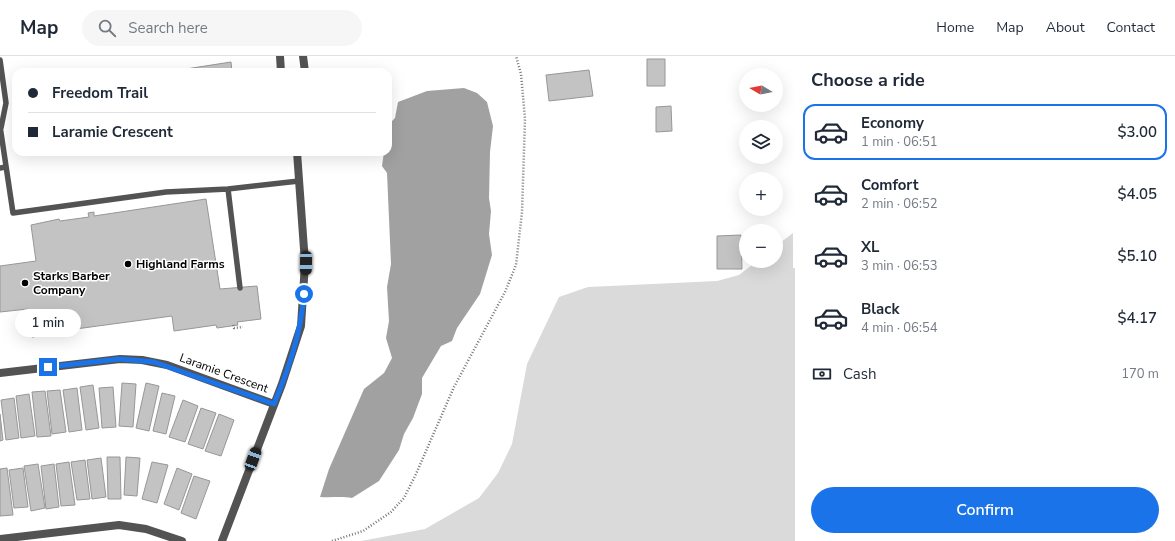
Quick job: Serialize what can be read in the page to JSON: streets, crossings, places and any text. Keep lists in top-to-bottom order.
{
  "streets": {
    "street": ["Laramie Crescent"]
  },
  "places": ["Highland Farms", "Starks Barber Company"],
  "north": "left",
  "page": {
    "header": "Map",
    "search": "Search here",
    "nav": [
      "Home",
      "Map",
      "About",
      "Contact"
    ],
    "heading": "Choose a ride",
    "map_buttons": ["+", "−"],
    "banner": ["Freedom Trail", "Laramie Crescent"],
    "list": [
      {
        "name": "Economy",
        "note": "1 min · 06:51",
        "value": "$3.00"
      },
      {
        "name": "Comfort",
        "note": "2 min · 06:52",
        "value": "$4.05"
      },
      {
        "name": "XL",
        "note": "3 min · 06:53",
        "value": "$5.10"
      },
      {
        "name": "Black",
        "note": "4 min · 06:54",
        "value": "$4.17"
      }
    ],
    "bubble": "1 min",
    "pay": ["Cash", "170 m"],
    "buttons": "Confirm"
  }
}
